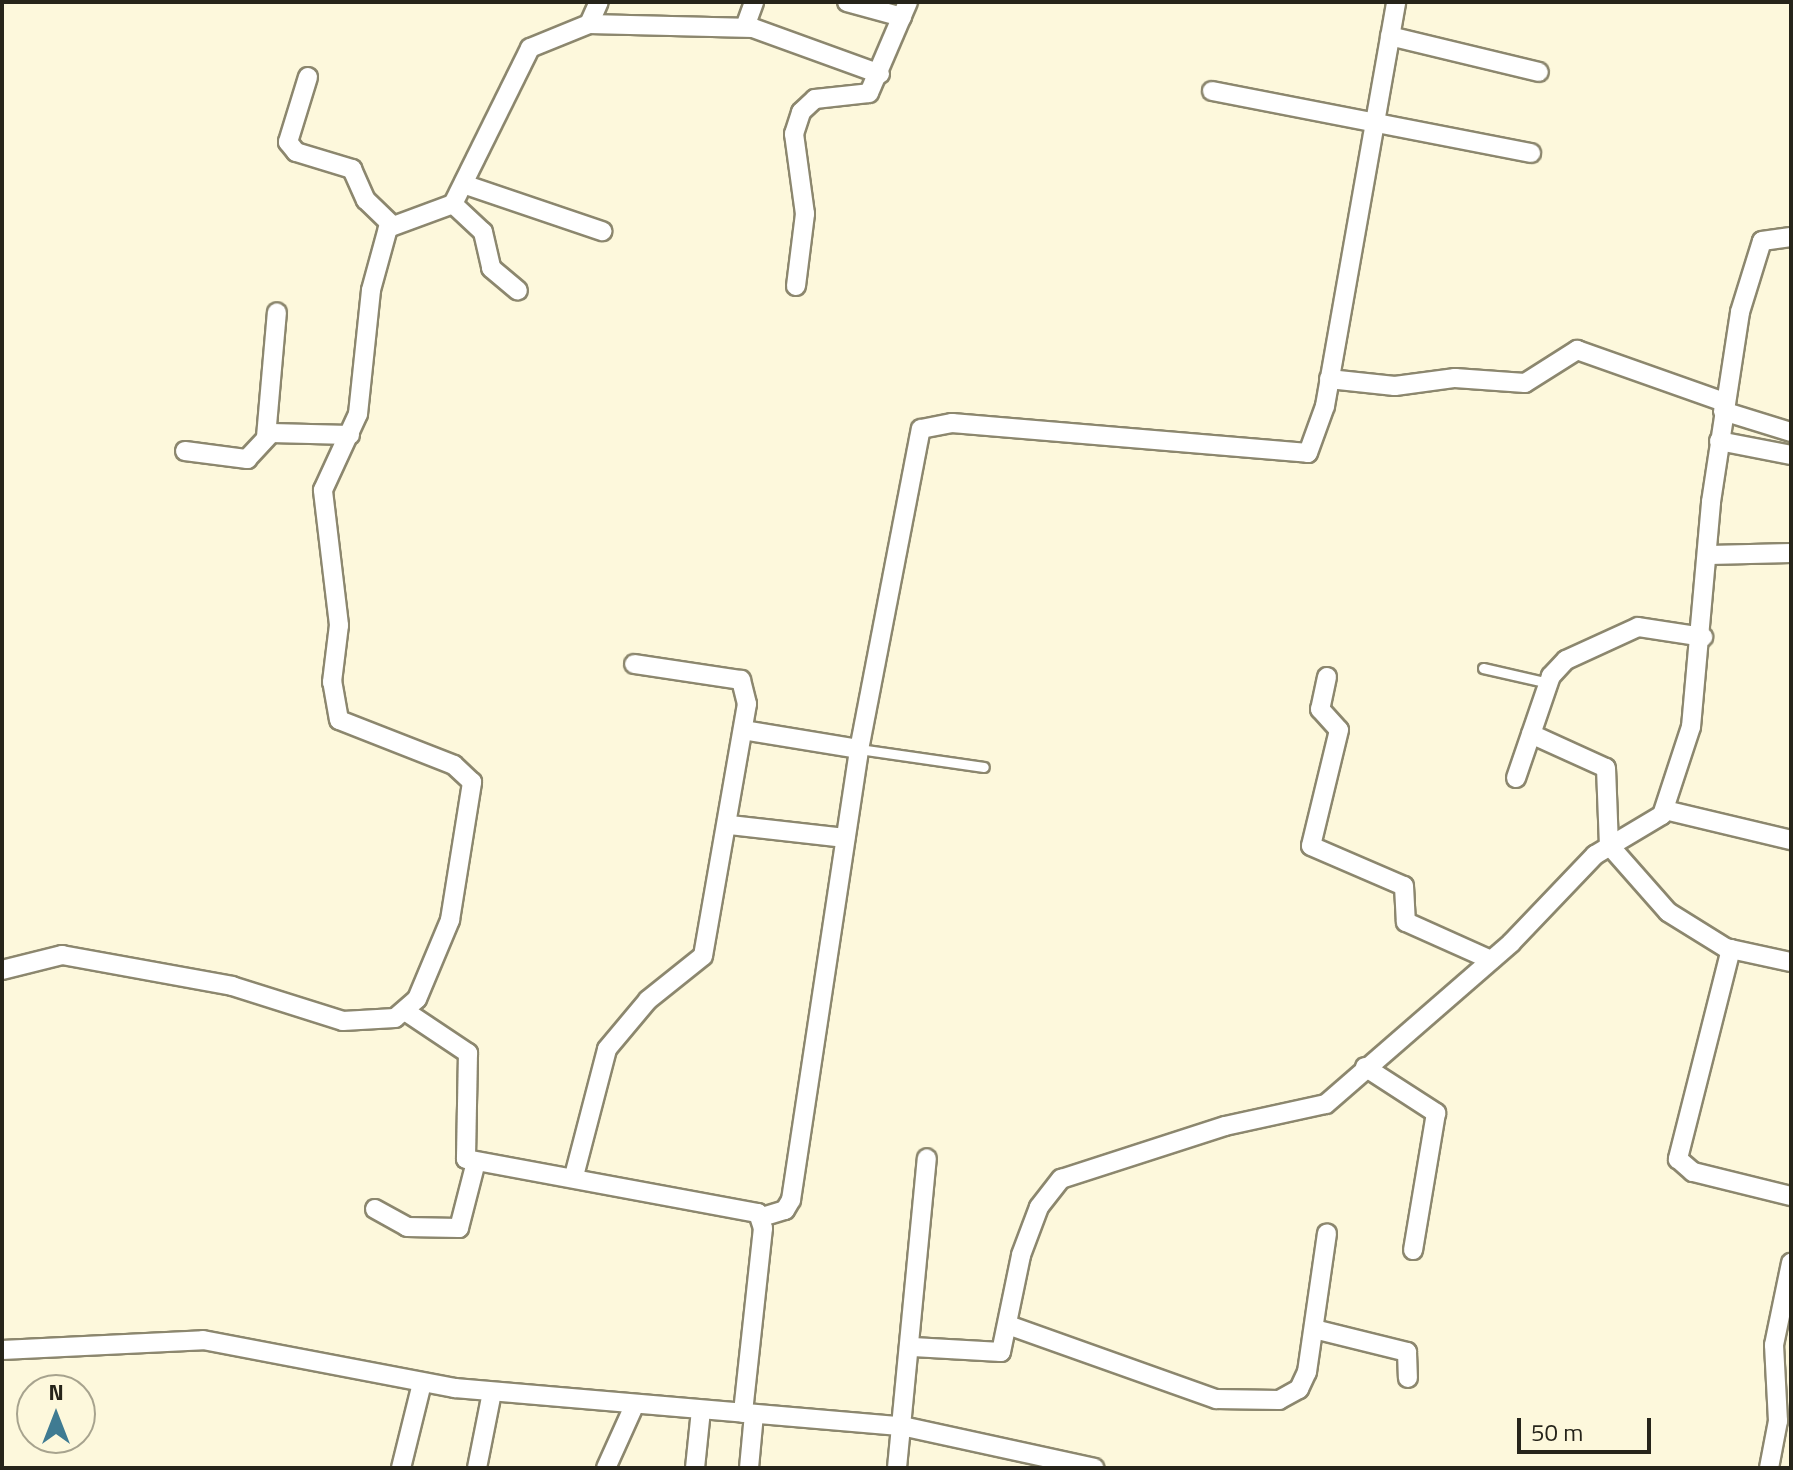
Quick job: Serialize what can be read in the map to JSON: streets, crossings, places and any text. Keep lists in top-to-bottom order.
{
  "scale_bar": "50 m",
  "north": "top"
}
